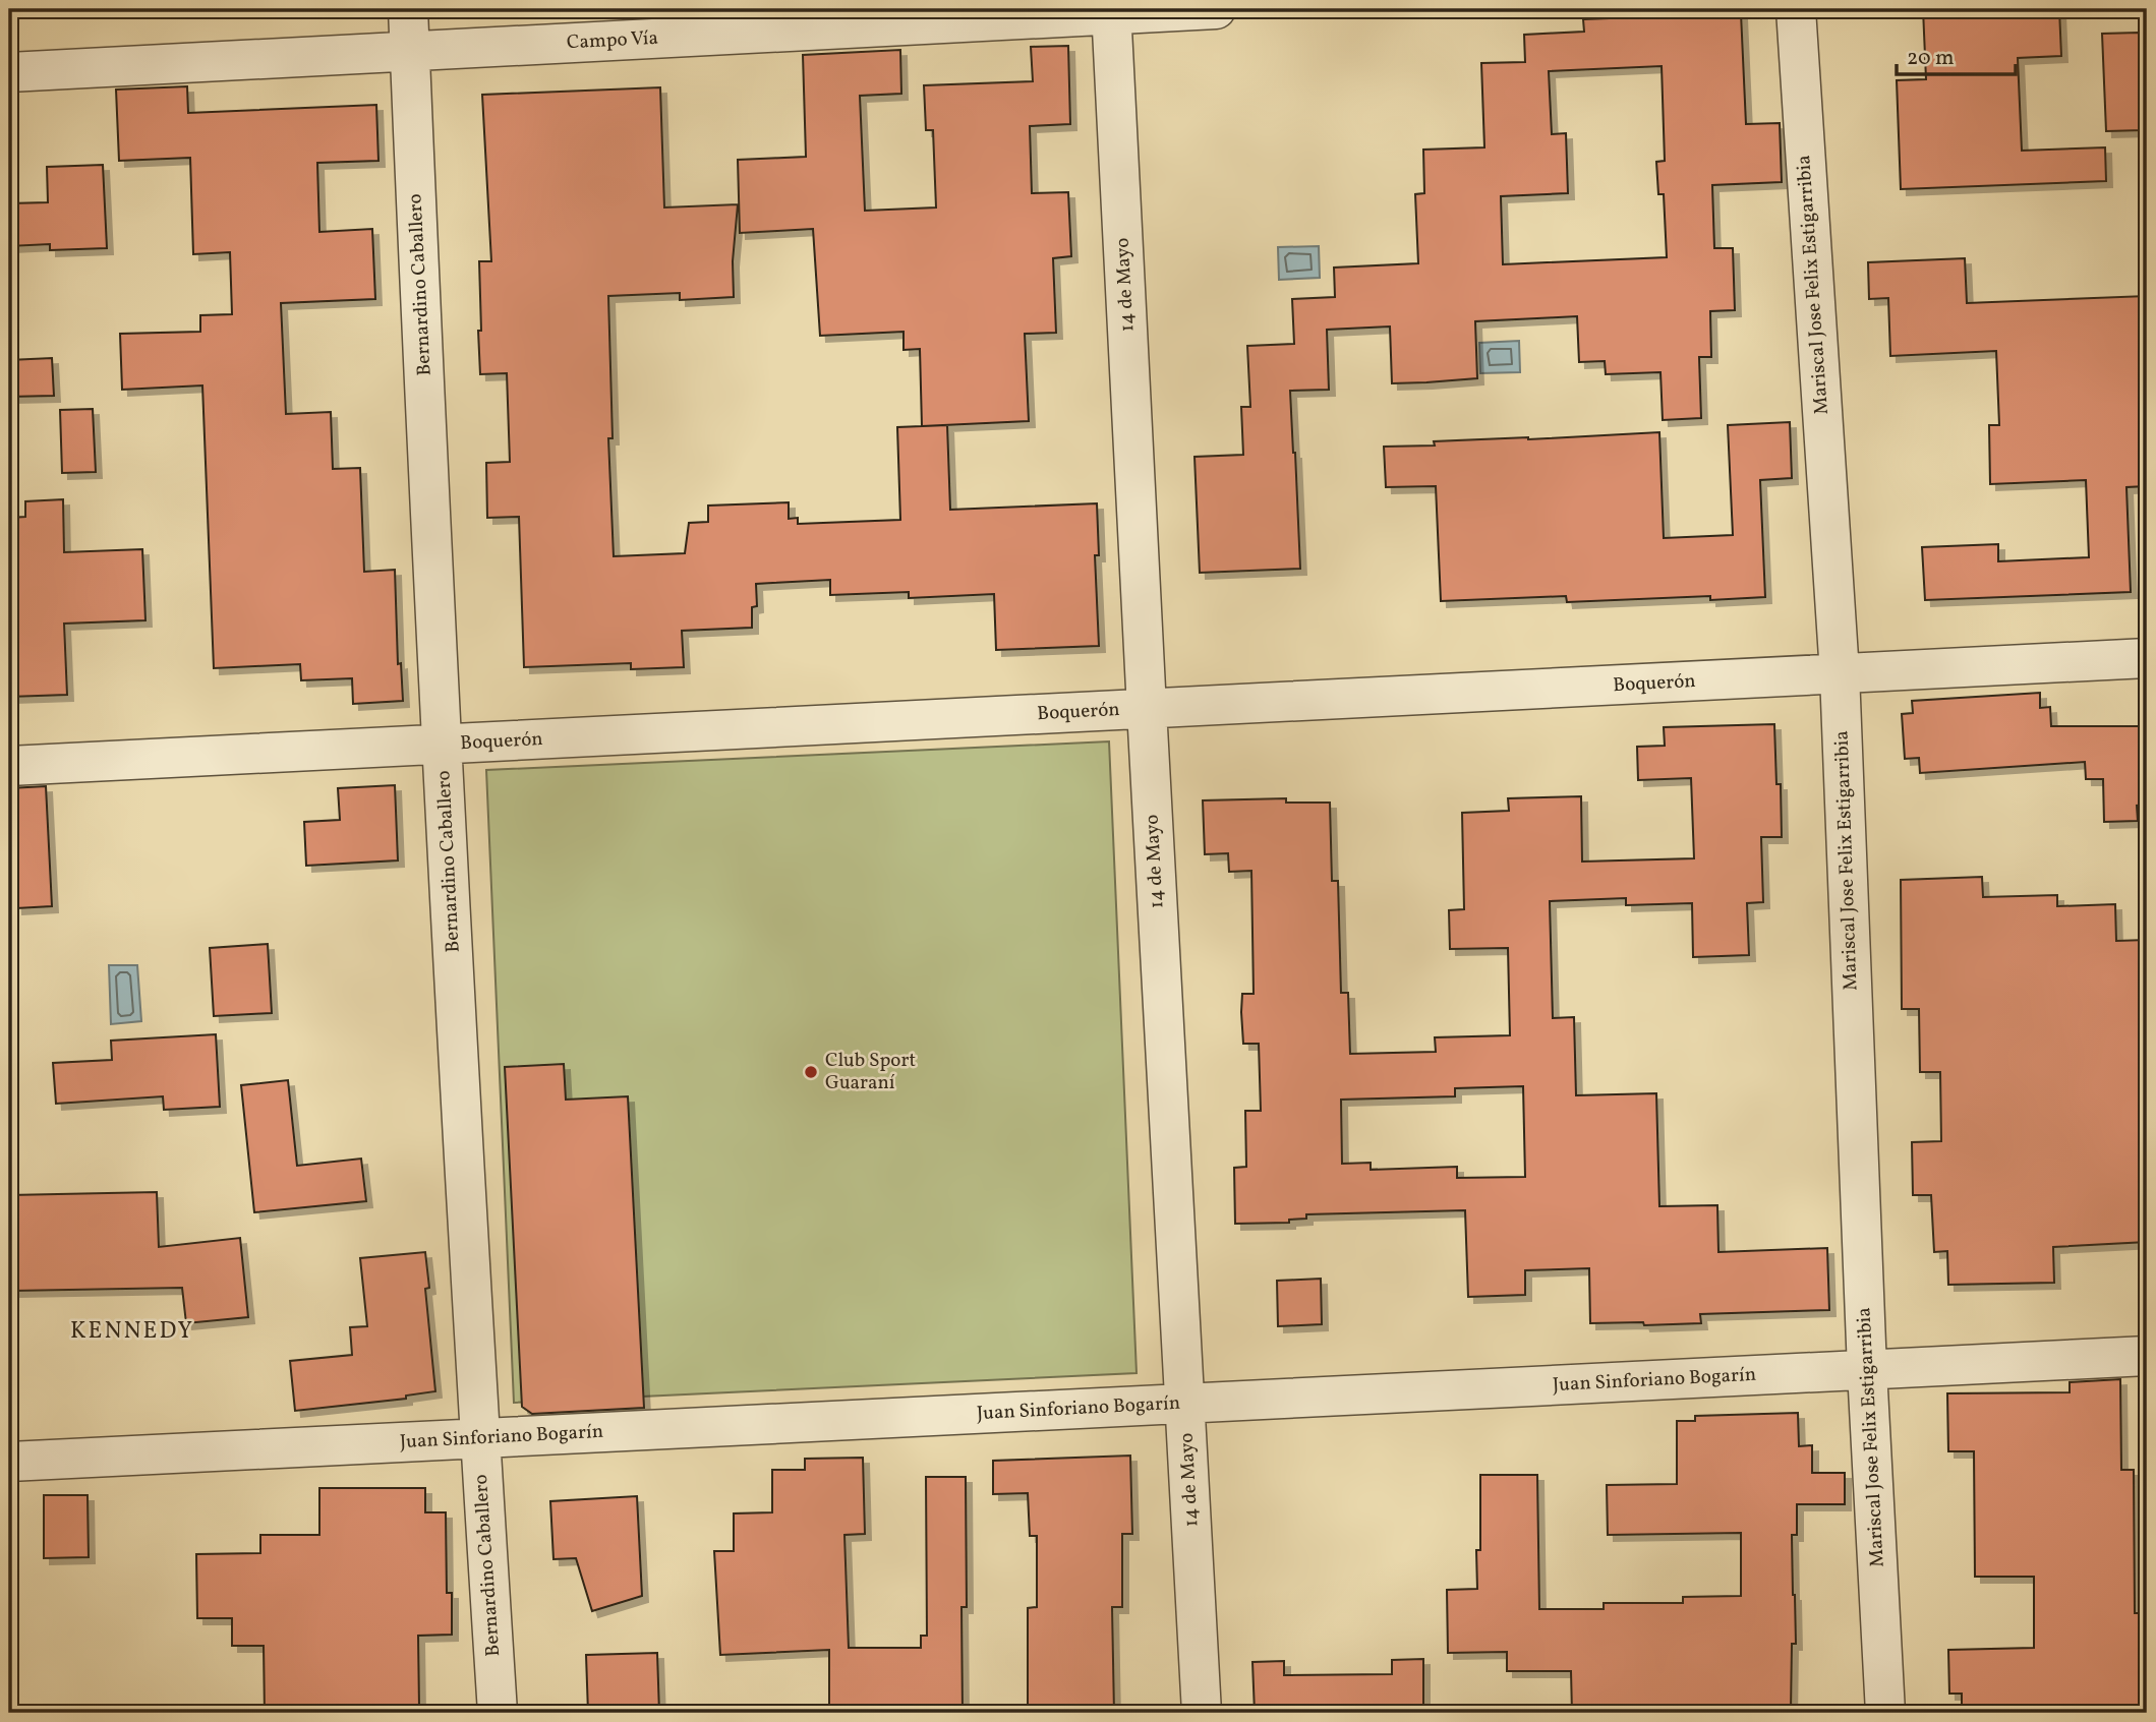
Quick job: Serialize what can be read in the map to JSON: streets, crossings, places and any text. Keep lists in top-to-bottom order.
{
  "streets": {
    "street": [
      "Campo Vía",
      "Bernardino Caballero",
      "14 de Mayo",
      "Mariscal Jose Felix Estigarribia",
      "Boquerón",
      "Juan Sinforiano Bogarín"
    ]
  },
  "crossings": [
    ["Campo Vía", "Bernardino Caballero"],
    ["Campo Vía", "14 de Mayo"],
    ["Bernardino Caballero", "Boquerón"],
    ["Bernardino Caballero", "Juan Sinforiano Bogarín"],
    ["14 de Mayo", "Boquerón"],
    ["14 de Mayo", "Juan Sinforiano Bogarín"],
    ["Mariscal Jose Felix Estigarribia", "Boquerón"],
    ["Mariscal Jose Felix Estigarribia", "Juan Sinforiano Bogarín"]
  ],
  "districts": ["KENNEDY"],
  "places": ["Club Sport Guaraní"],
  "scale_bar": "20 m"
}
